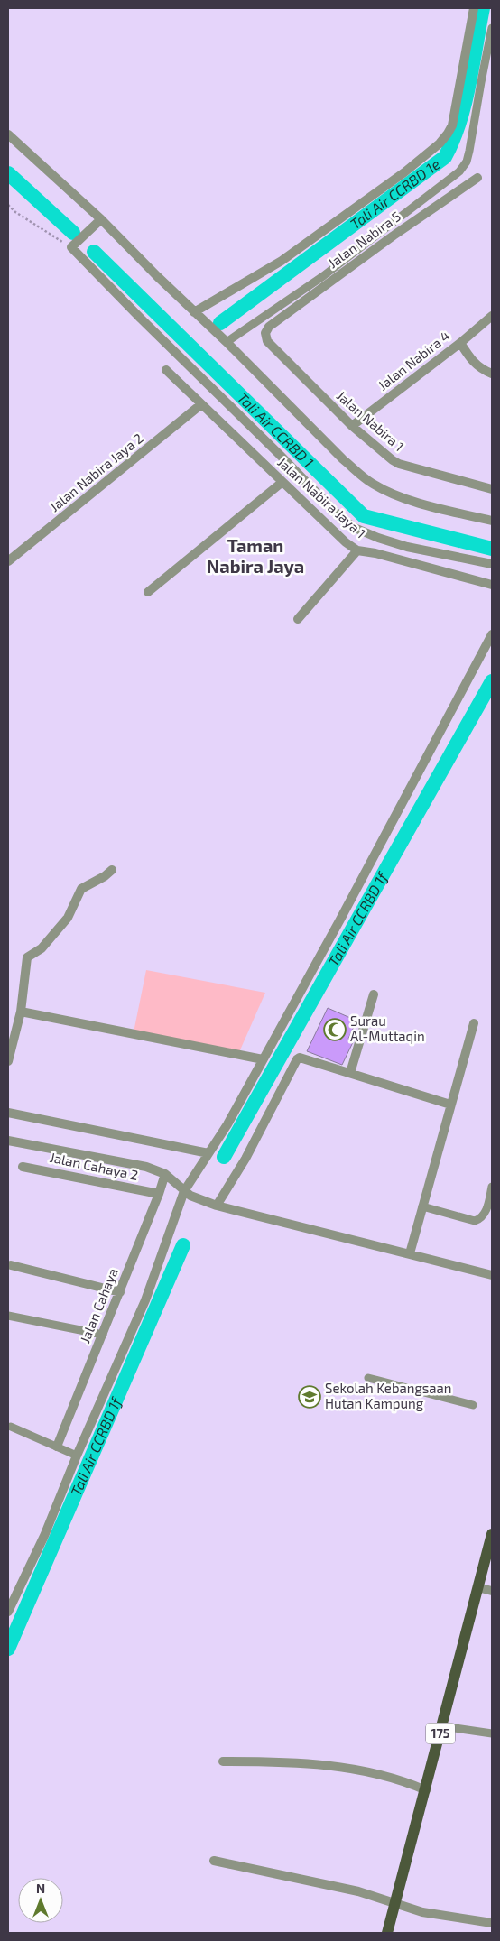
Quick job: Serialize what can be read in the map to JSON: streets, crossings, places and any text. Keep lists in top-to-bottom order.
{
  "streets": {
    "main road": ["175"],
    "street": [
      "Jalan Nabira 5",
      "Jalan Nabira 4",
      "Jalan Nabira 1",
      "Jalan Nabira Jaya 2",
      "Jalan Nabira Jaya 1",
      "Jalan Cahaya 2",
      "Jalan Cahaya"
    ]
  },
  "crossings": [
    ["Jalan Nabira 5", "Jalan Nabira 1"],
    ["Jalan Nabira 4", "Jalan Nabira 1"],
    ["Jalan Nabira Jaya 2", "Jalan Nabira Jaya 1"],
    ["Jalan Cahaya 2", "Jalan Cahaya"]
  ],
  "districts": ["Taman Nabira Jaya"],
  "water": ["Tali Air CCRBD 1e", "Tali Air CCRBD 1", "Tali Air CCRBD 1f"],
  "places": {
    "mosque": ["Surau Al-Muttaqin"],
    "school or university": ["Sekolah Kebangsaan Hutan Kampung"]
  },
  "north": "top"
}
